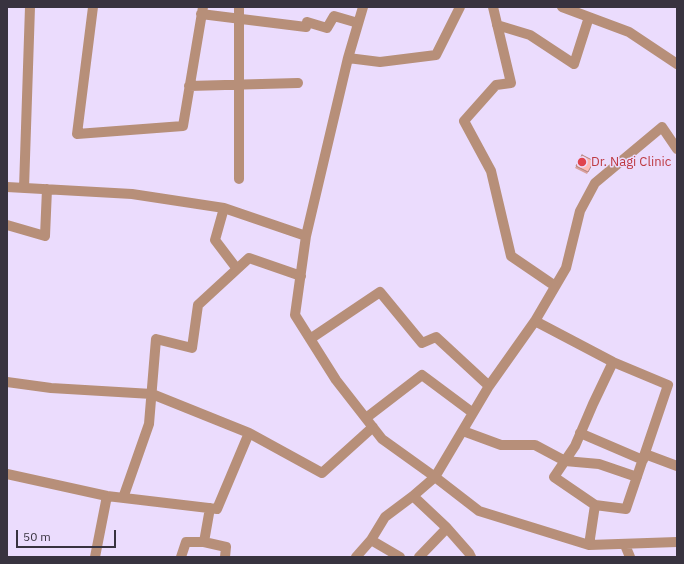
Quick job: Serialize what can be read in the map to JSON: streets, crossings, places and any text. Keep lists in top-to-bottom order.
{
  "places": ["Dr. Nagi Clinic"],
  "scale_bar": "50 m"
}
